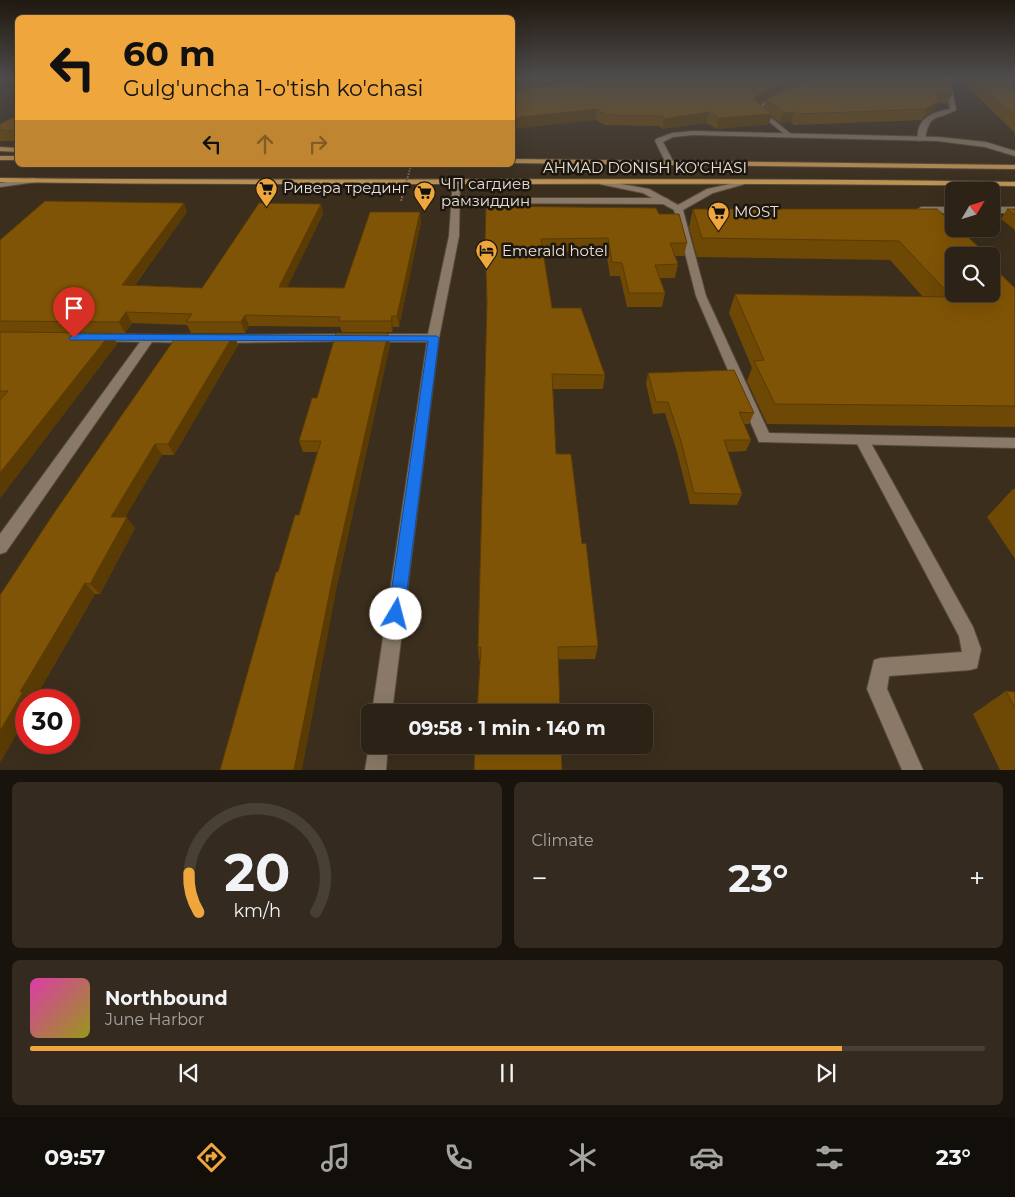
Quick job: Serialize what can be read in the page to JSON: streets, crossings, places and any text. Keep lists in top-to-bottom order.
{
  "streets": {
    "main road": ["AHMAD DONISH KO'CHASI"]
  },
  "places": {
    "supermarket": ["Ривера трединг", "ЧП сагдиев рамзиддин", "MOST"],
    "hotel": ["Emerald hotel"]
  },
  "north": "top right",
  "page": {
    "turn": ["60 m", "Gulg'uncha 1-o'tish ko'chasi"],
    "limit": "30",
    "trip": "09:58 · 1 min · 140 m",
    "tile": "Climate",
    "heat": ["−", "23°", "+"],
    "song": ["Northbound", "June Harbor"],
    "tabs": ["09:57", "23°"],
    "gauge": ["20", "km/h"]
  }
}
